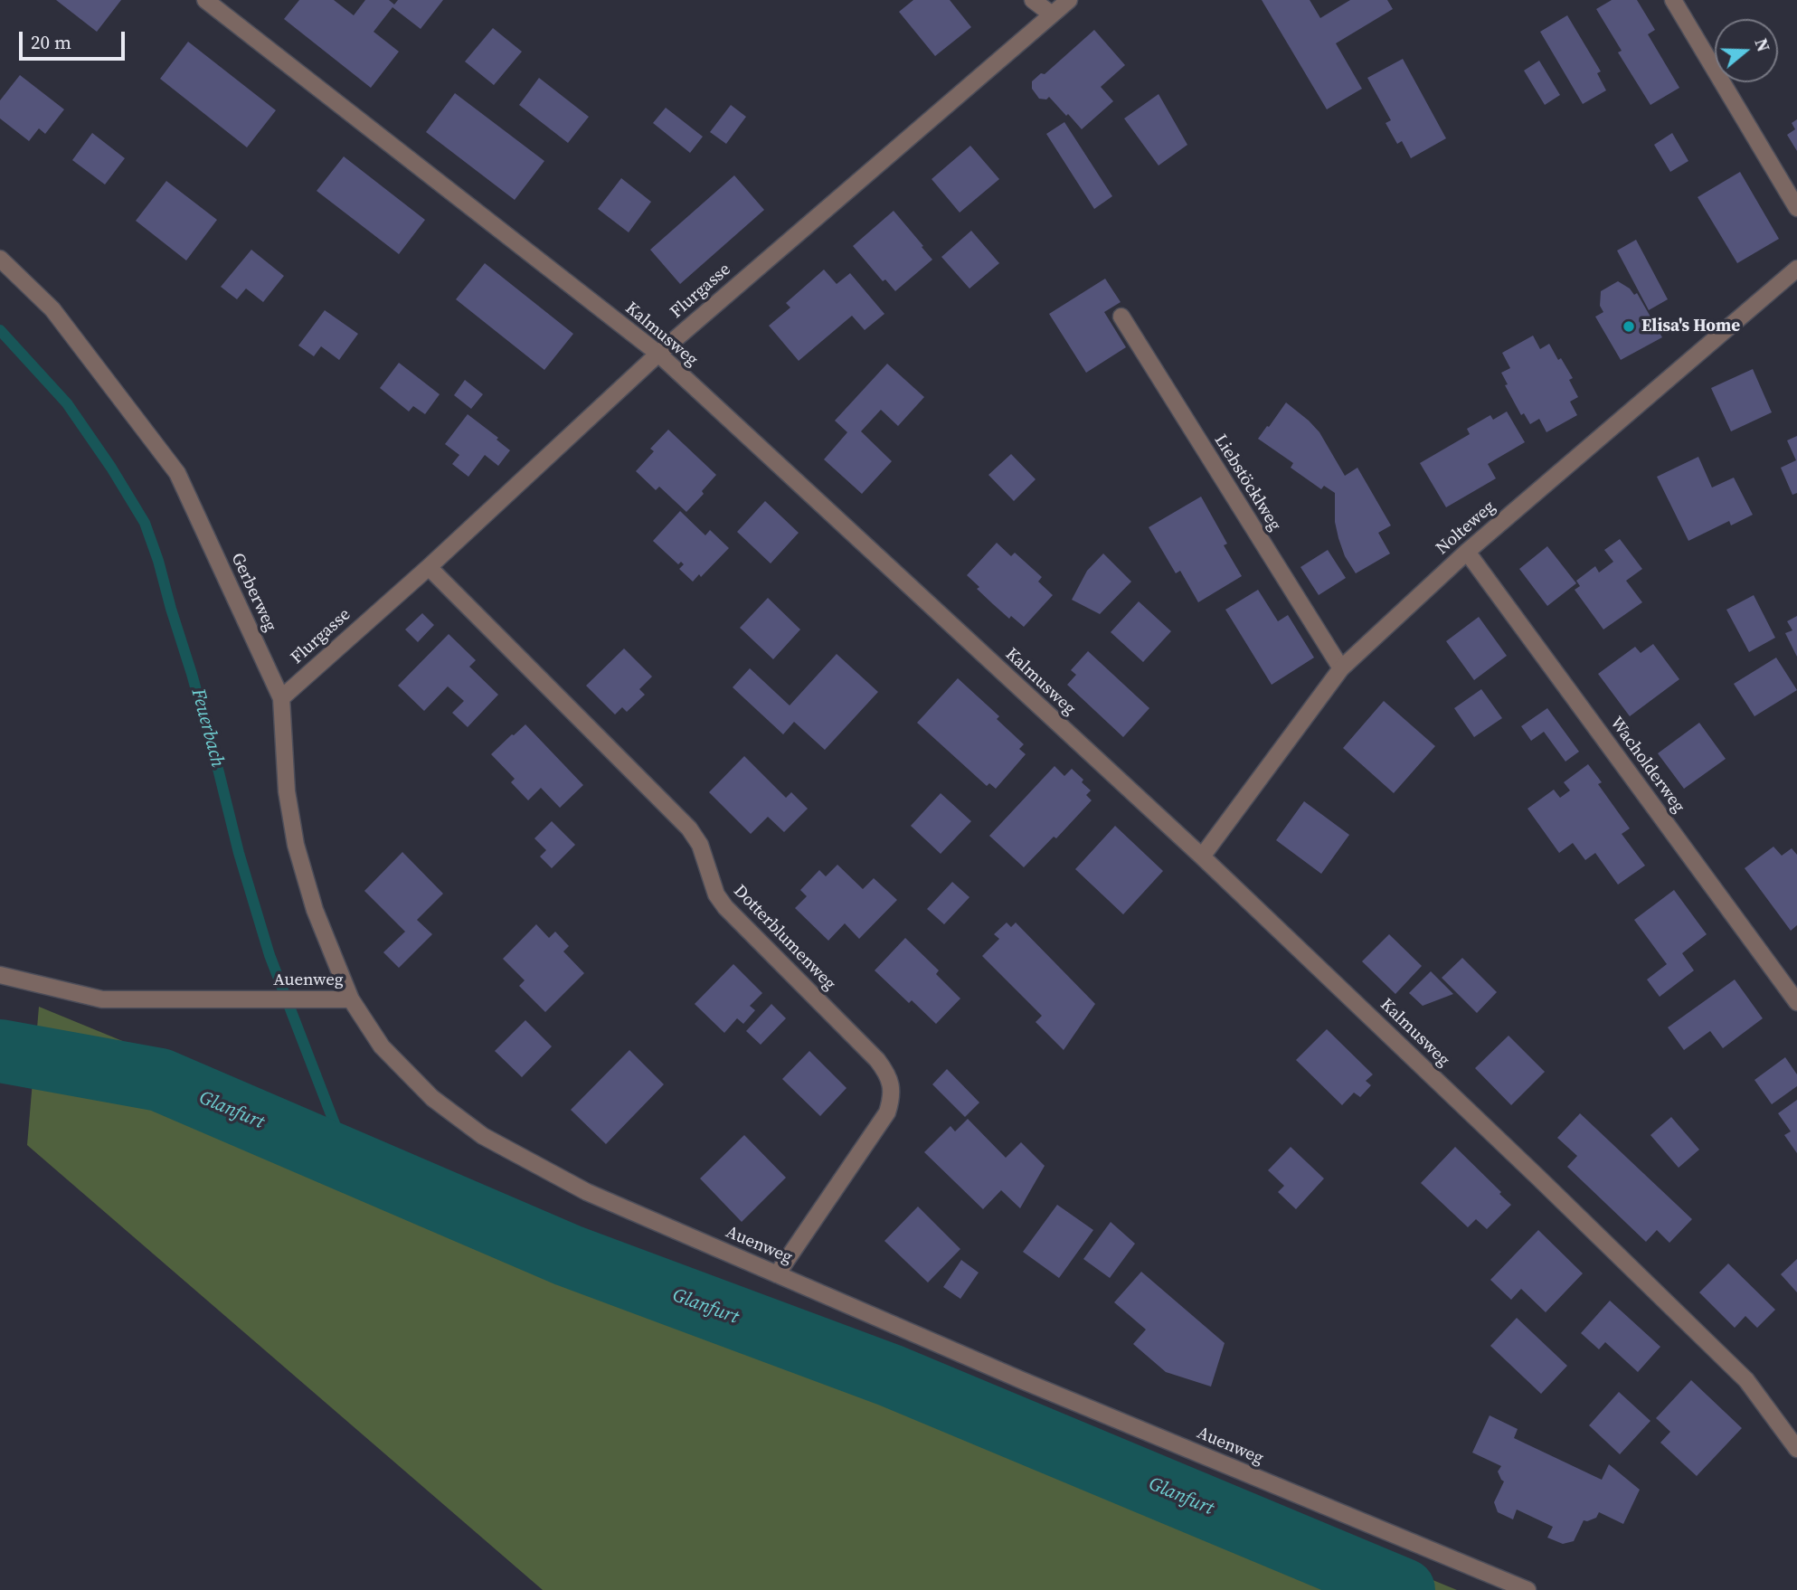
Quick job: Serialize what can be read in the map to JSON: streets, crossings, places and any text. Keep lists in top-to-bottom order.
{
  "streets": {
    "street": [
      "Flurgasse",
      "Kalmusweg",
      "Liebstöcklweg",
      "Nolteweg",
      "Gerberweg",
      "Wacholderweg",
      "Dotterblumenweg",
      "Auenweg"
    ]
  },
  "crossings": [
    ["Flurgasse", "Kalmusweg"],
    ["Flurgasse", "Gerberweg"],
    ["Flurgasse", "Dotterblumenweg"],
    ["Kalmusweg", "Nolteweg"],
    ["Liebstöcklweg", "Nolteweg"],
    ["Nolteweg", "Wacholderweg"],
    ["Gerberweg", "Auenweg"],
    ["Dotterblumenweg", "Auenweg"]
  ],
  "water": ["Feuerbach", "Glanfurt"],
  "places": ["Elisa's Home"],
  "scale_bar": "20 m",
  "north": "right"
}
